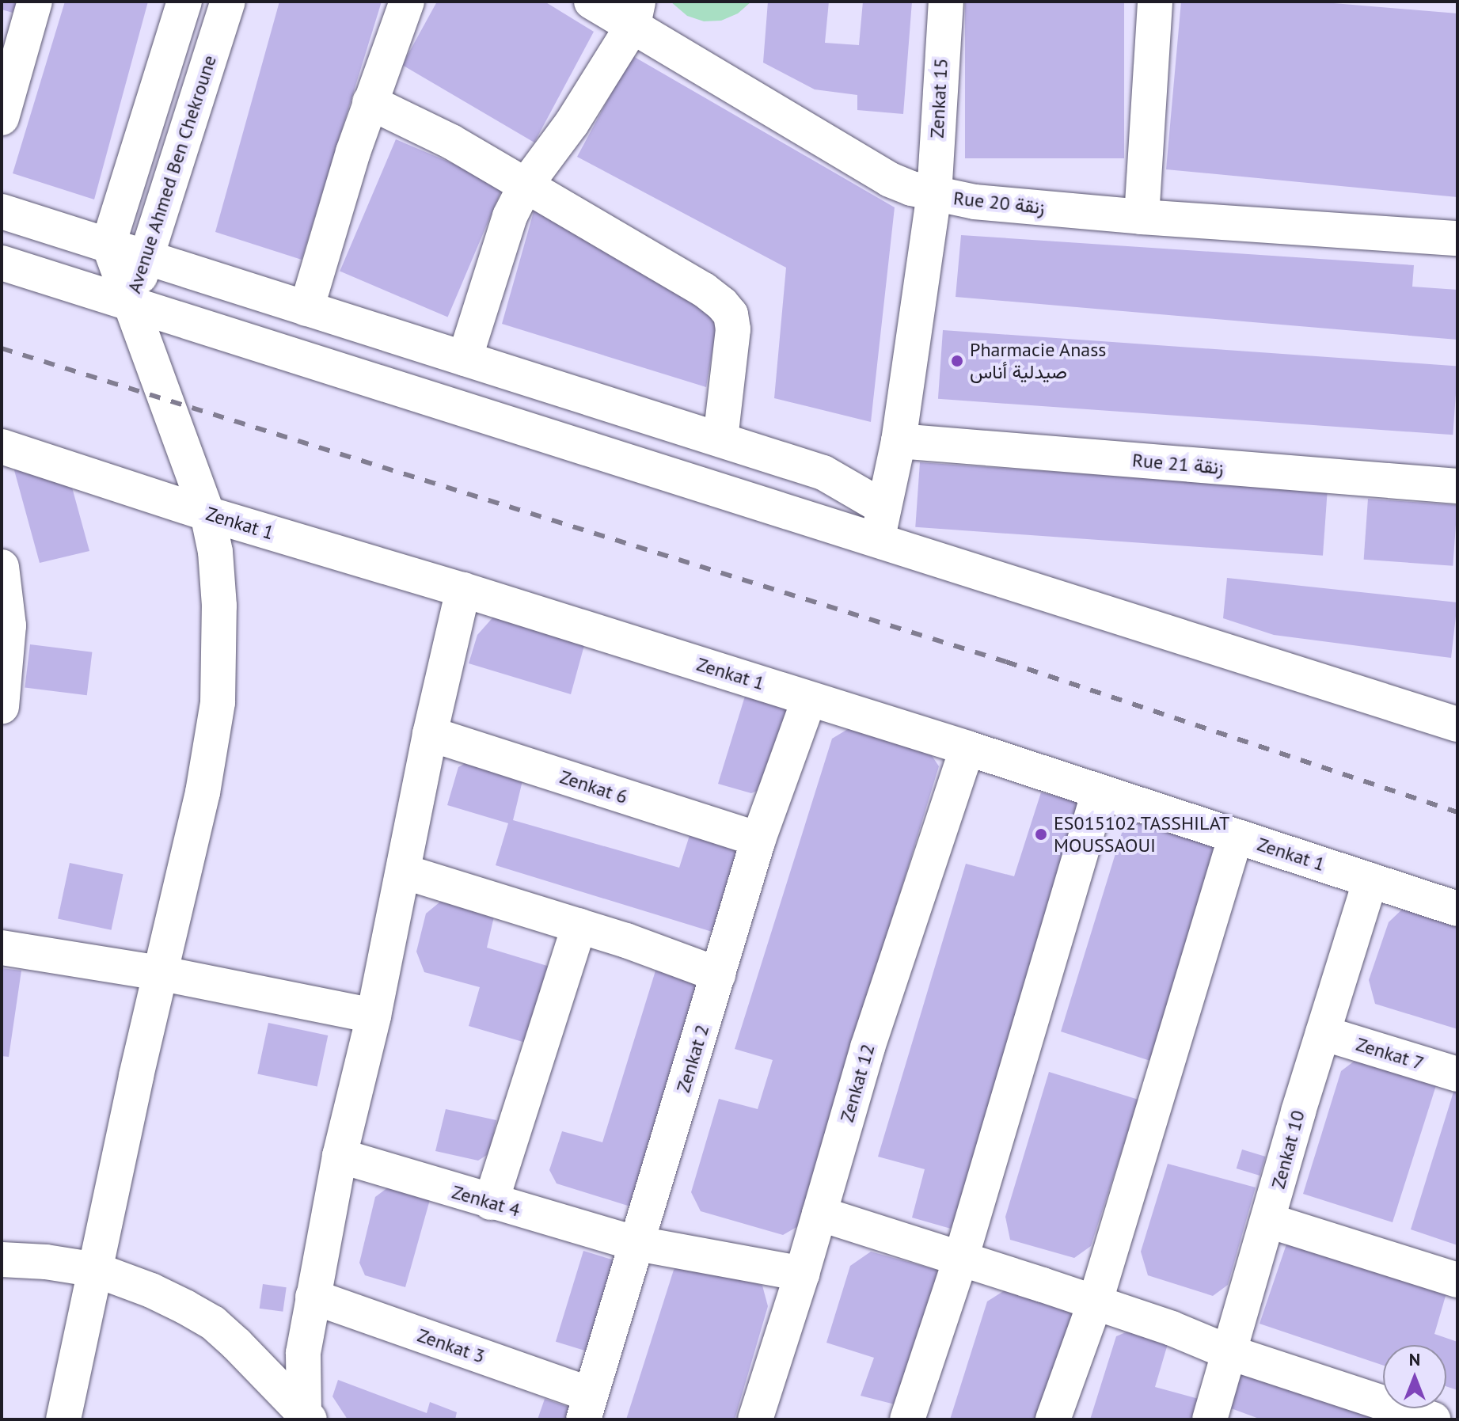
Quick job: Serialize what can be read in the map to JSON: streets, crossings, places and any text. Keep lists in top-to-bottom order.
{
  "streets": {
    "street": [
      "Zenkat 15",
      "Avenue Ahmed Ben Chekroune",
      "Rue 20 زنقة",
      "Rue 21 زنقة",
      "Zenkat 1",
      "Zenkat 6",
      "Zenkat 7",
      "Zenkat 2",
      "Zenkat 12",
      "Zenkat 10",
      "Zenkat 4",
      "Zenkat 3"
    ]
  },
  "crossings": [
    ["Zenkat 15", "Rue 20 زنقة"],
    ["Zenkat 15", "Rue 21 زنقة"],
    ["Zenkat 1", "Zenkat 2"],
    ["Zenkat 1", "Zenkat 12"],
    ["Zenkat 1", "Zenkat 10"],
    ["Zenkat 6", "Zenkat 2"],
    ["Zenkat 7", "Zenkat 10"],
    ["Zenkat 2", "Zenkat 4"],
    ["Zenkat 2", "Zenkat 3"],
    ["Zenkat 12", "Zenkat 4"]
  ],
  "places": ["Pharmacie Anass صيدلية أناس", "ES015102 TASSHILAT MOUSSAOUI"],
  "north": "top"
}
